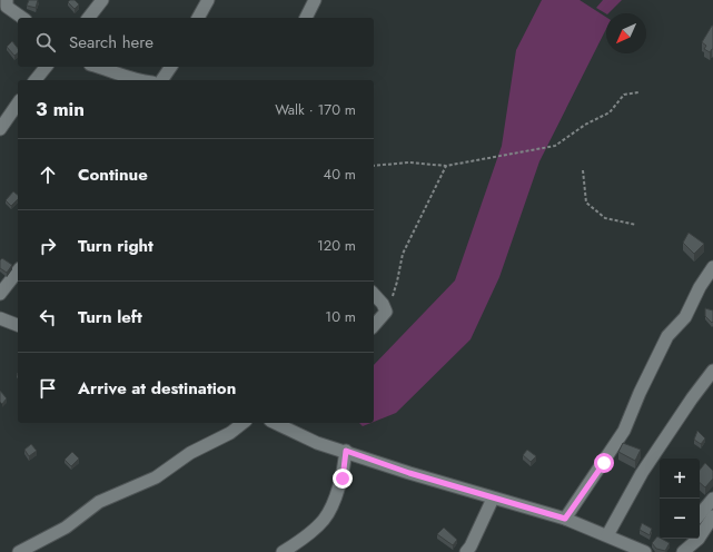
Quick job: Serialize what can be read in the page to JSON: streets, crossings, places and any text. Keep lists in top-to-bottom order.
{
  "north": "bottom left",
  "page": {
    "search": "Search here",
    "heading": ["3 min", "Walk · 170 m"],
    "list": [
      ["Continue", "40 m"],
      ["Turn right", "120 m"],
      ["Turn left", "10 m"],
      "Arrive at destination"
    ],
    "map_buttons": ["+", "−"]
  }
}
